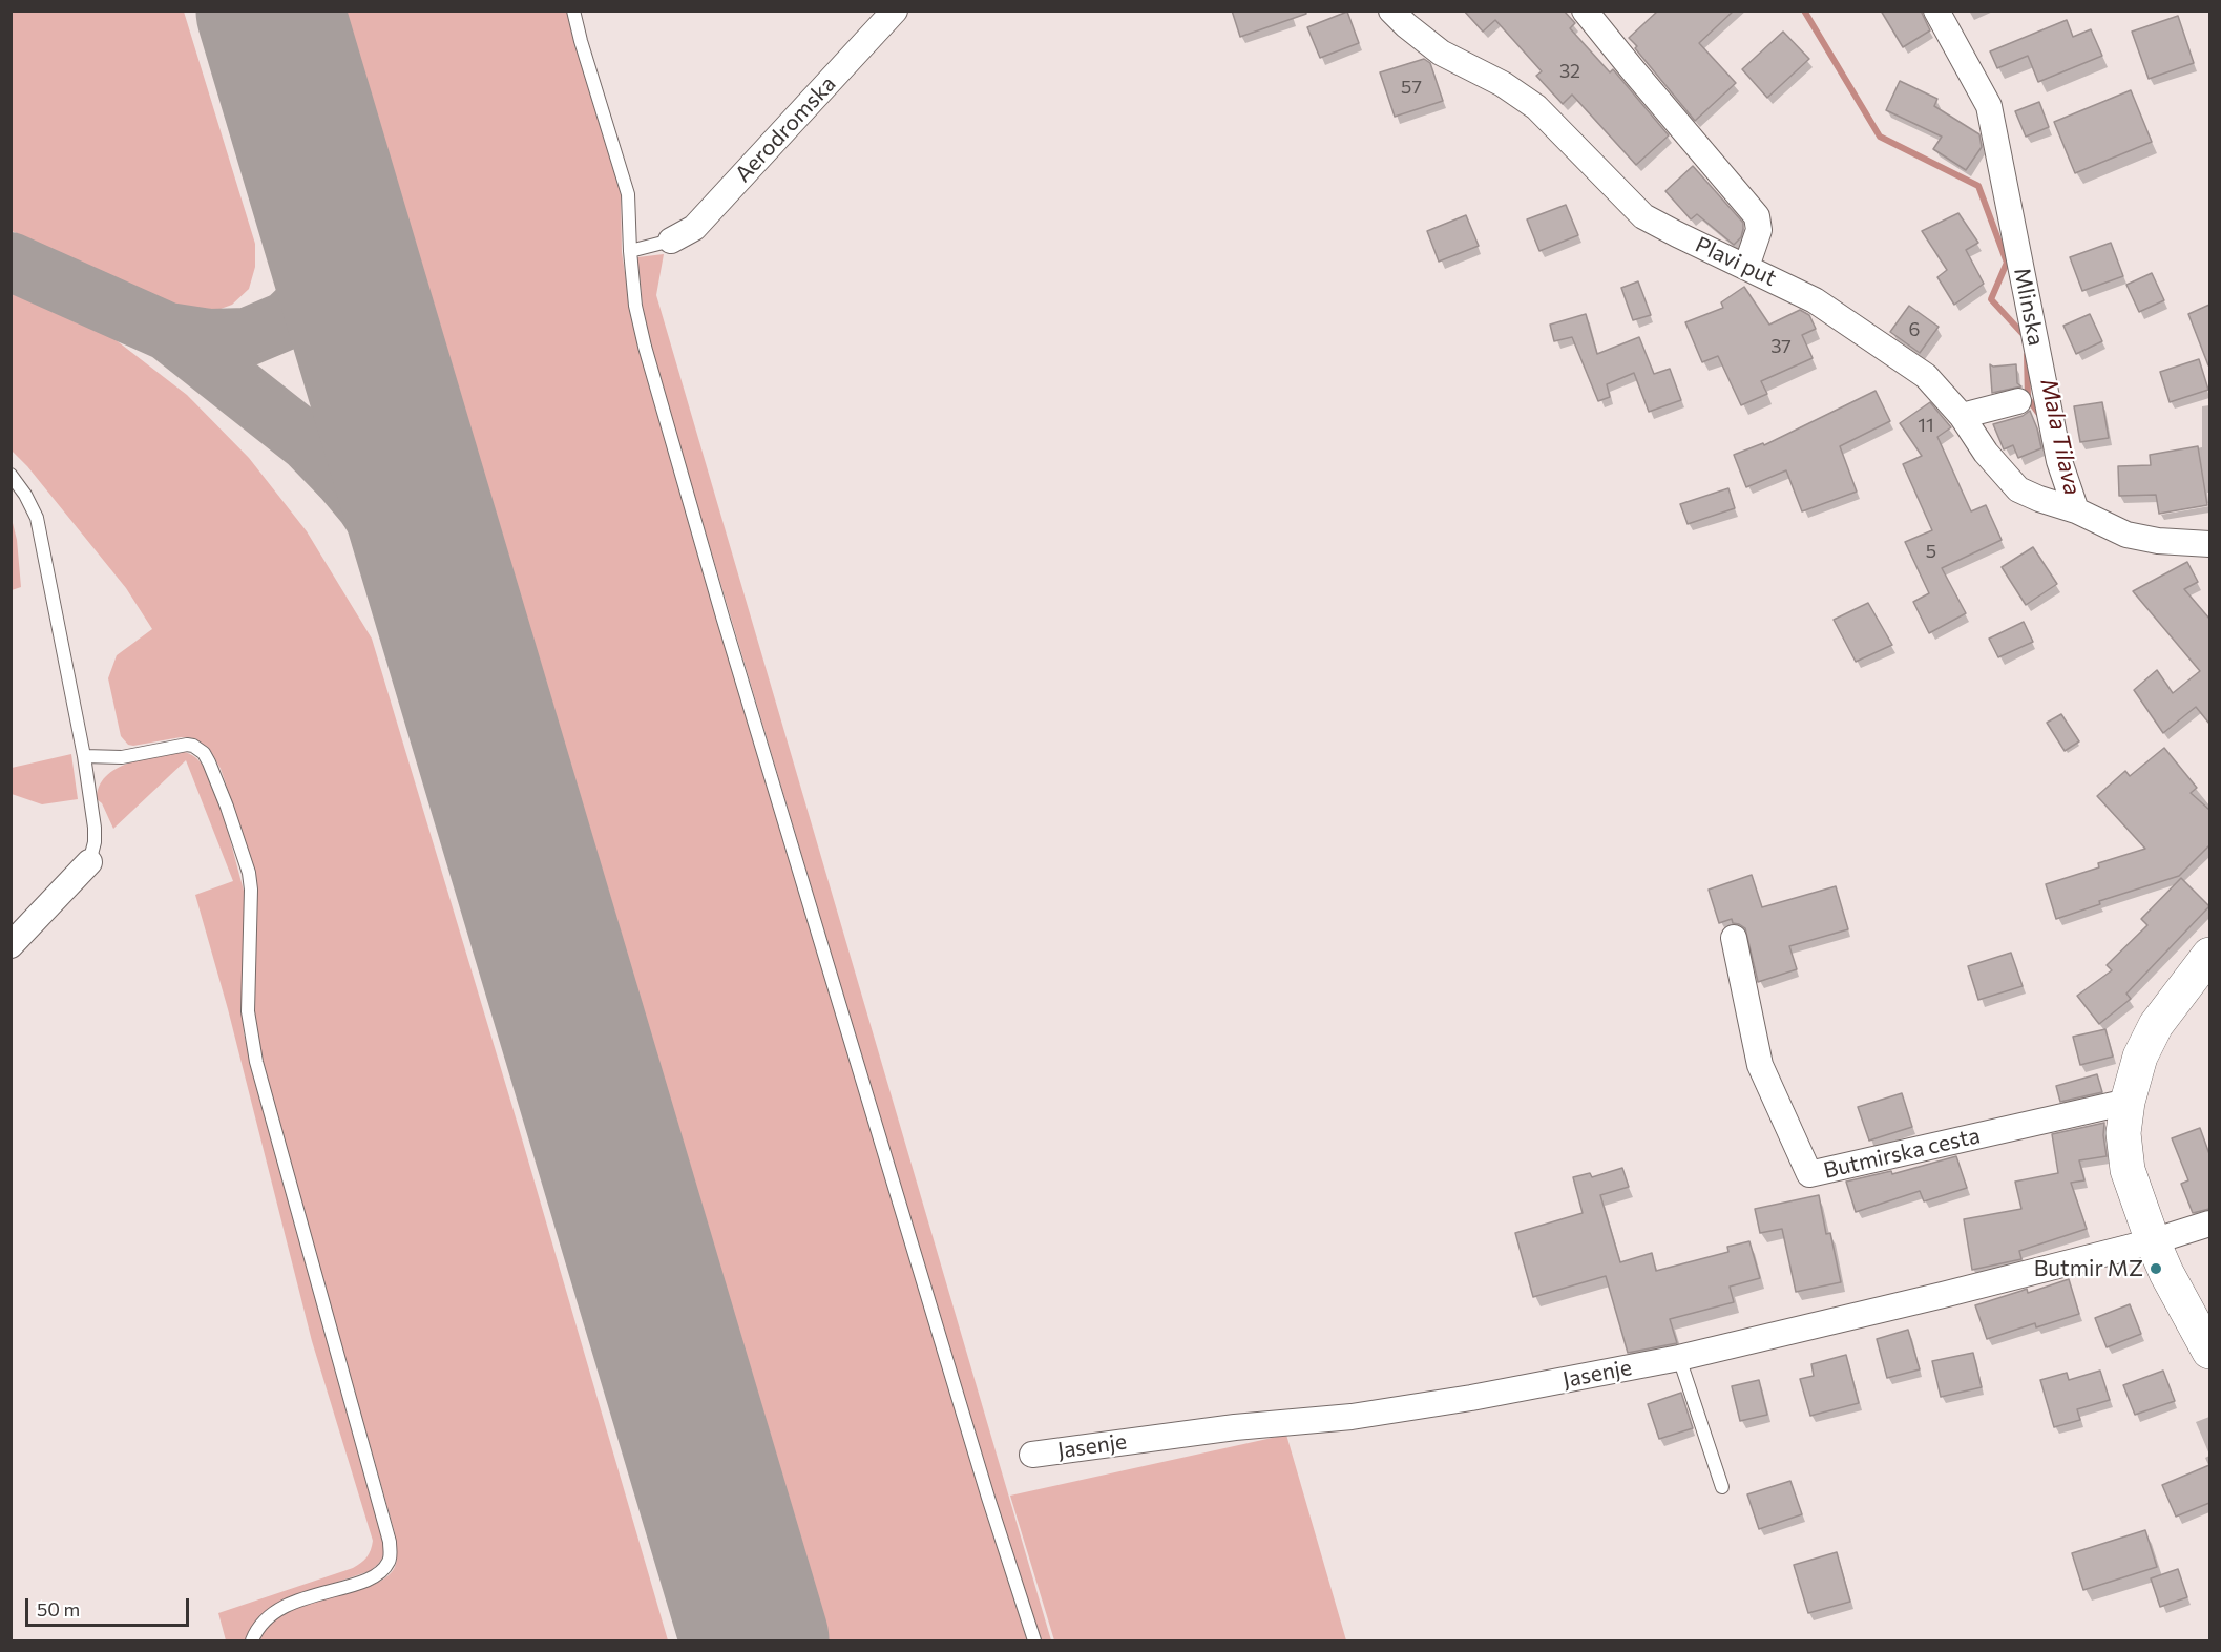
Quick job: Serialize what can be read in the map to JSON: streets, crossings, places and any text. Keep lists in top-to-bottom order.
{
  "streets": {
    "street": [
      "Aerodromska",
      "Plavi put",
      "Mlinska",
      "Butmirska cesta",
      "Jasenje"
    ]
  },
  "crossings": [
    ["Plavi put", "Mlinska"]
  ],
  "water": ["Mala Tilava"],
  "places": ["Butmir MZ"],
  "house_numbers": [
    "32",
    "57",
    "6",
    "37",
    "11",
    "5"
  ],
  "scale_bar": "50 m"
}
